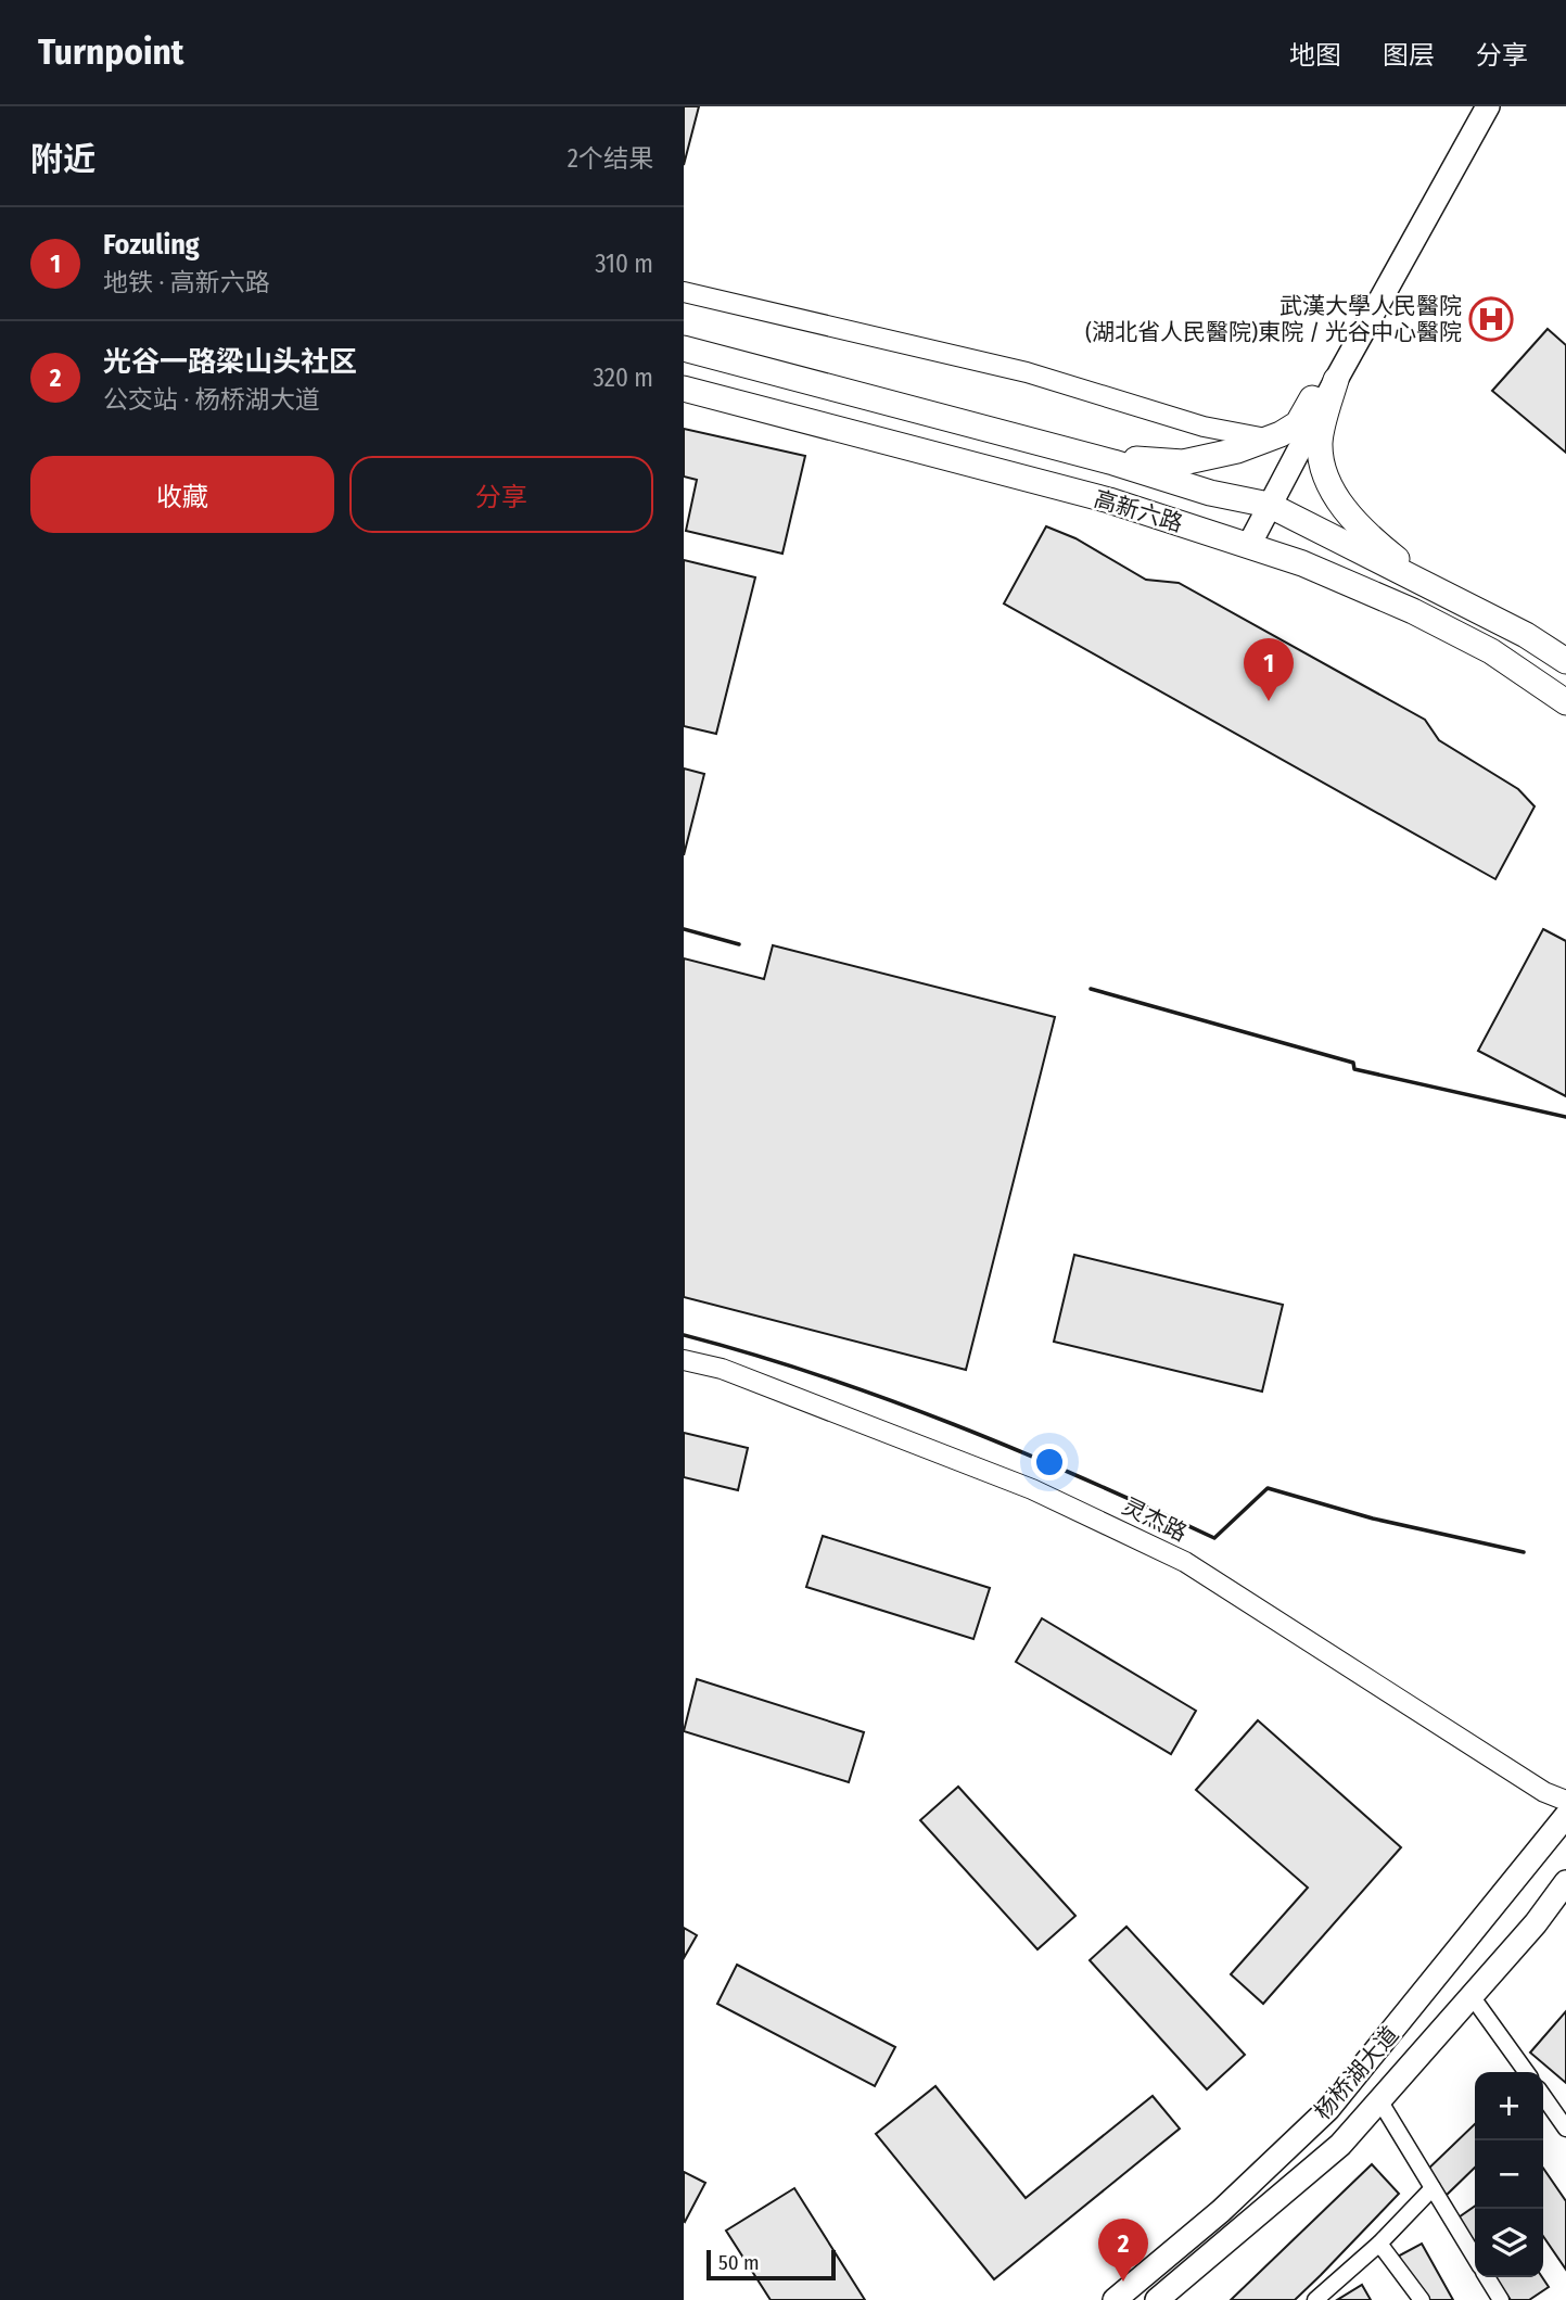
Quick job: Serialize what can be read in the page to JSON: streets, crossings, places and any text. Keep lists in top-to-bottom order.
{
  "streets": {
    "main road": ["高新六路", "杨桥湖大道"],
    "street": ["灵杰路"]
  },
  "places": {
    "hospital": ["武漢大學人民醫院 (湖北省人民醫院)東院 / 光谷中心醫院"]
  },
  "scale_bar": "50 m",
  "page": {
    "header": "Turnpoint",
    "nav": ["地图", "图层", "分享"],
    "heading": ["附近", "2个结果"],
    "list": [
      {
        "mark": "1",
        "name": "Fozuling",
        "note": "地铁 · 高新六路",
        "value": "310 m"
      },
      {
        "mark": "2",
        "name": "光谷一路梁山头社区",
        "note": "公交站 · 杨桥湖大道",
        "value": "320 m"
      }
    ],
    "buttons": ["收藏", "分享"],
    "pins": ["1", "2"],
    "map_buttons": ["+", "−"],
    "scale": "50 m"
  }
}
